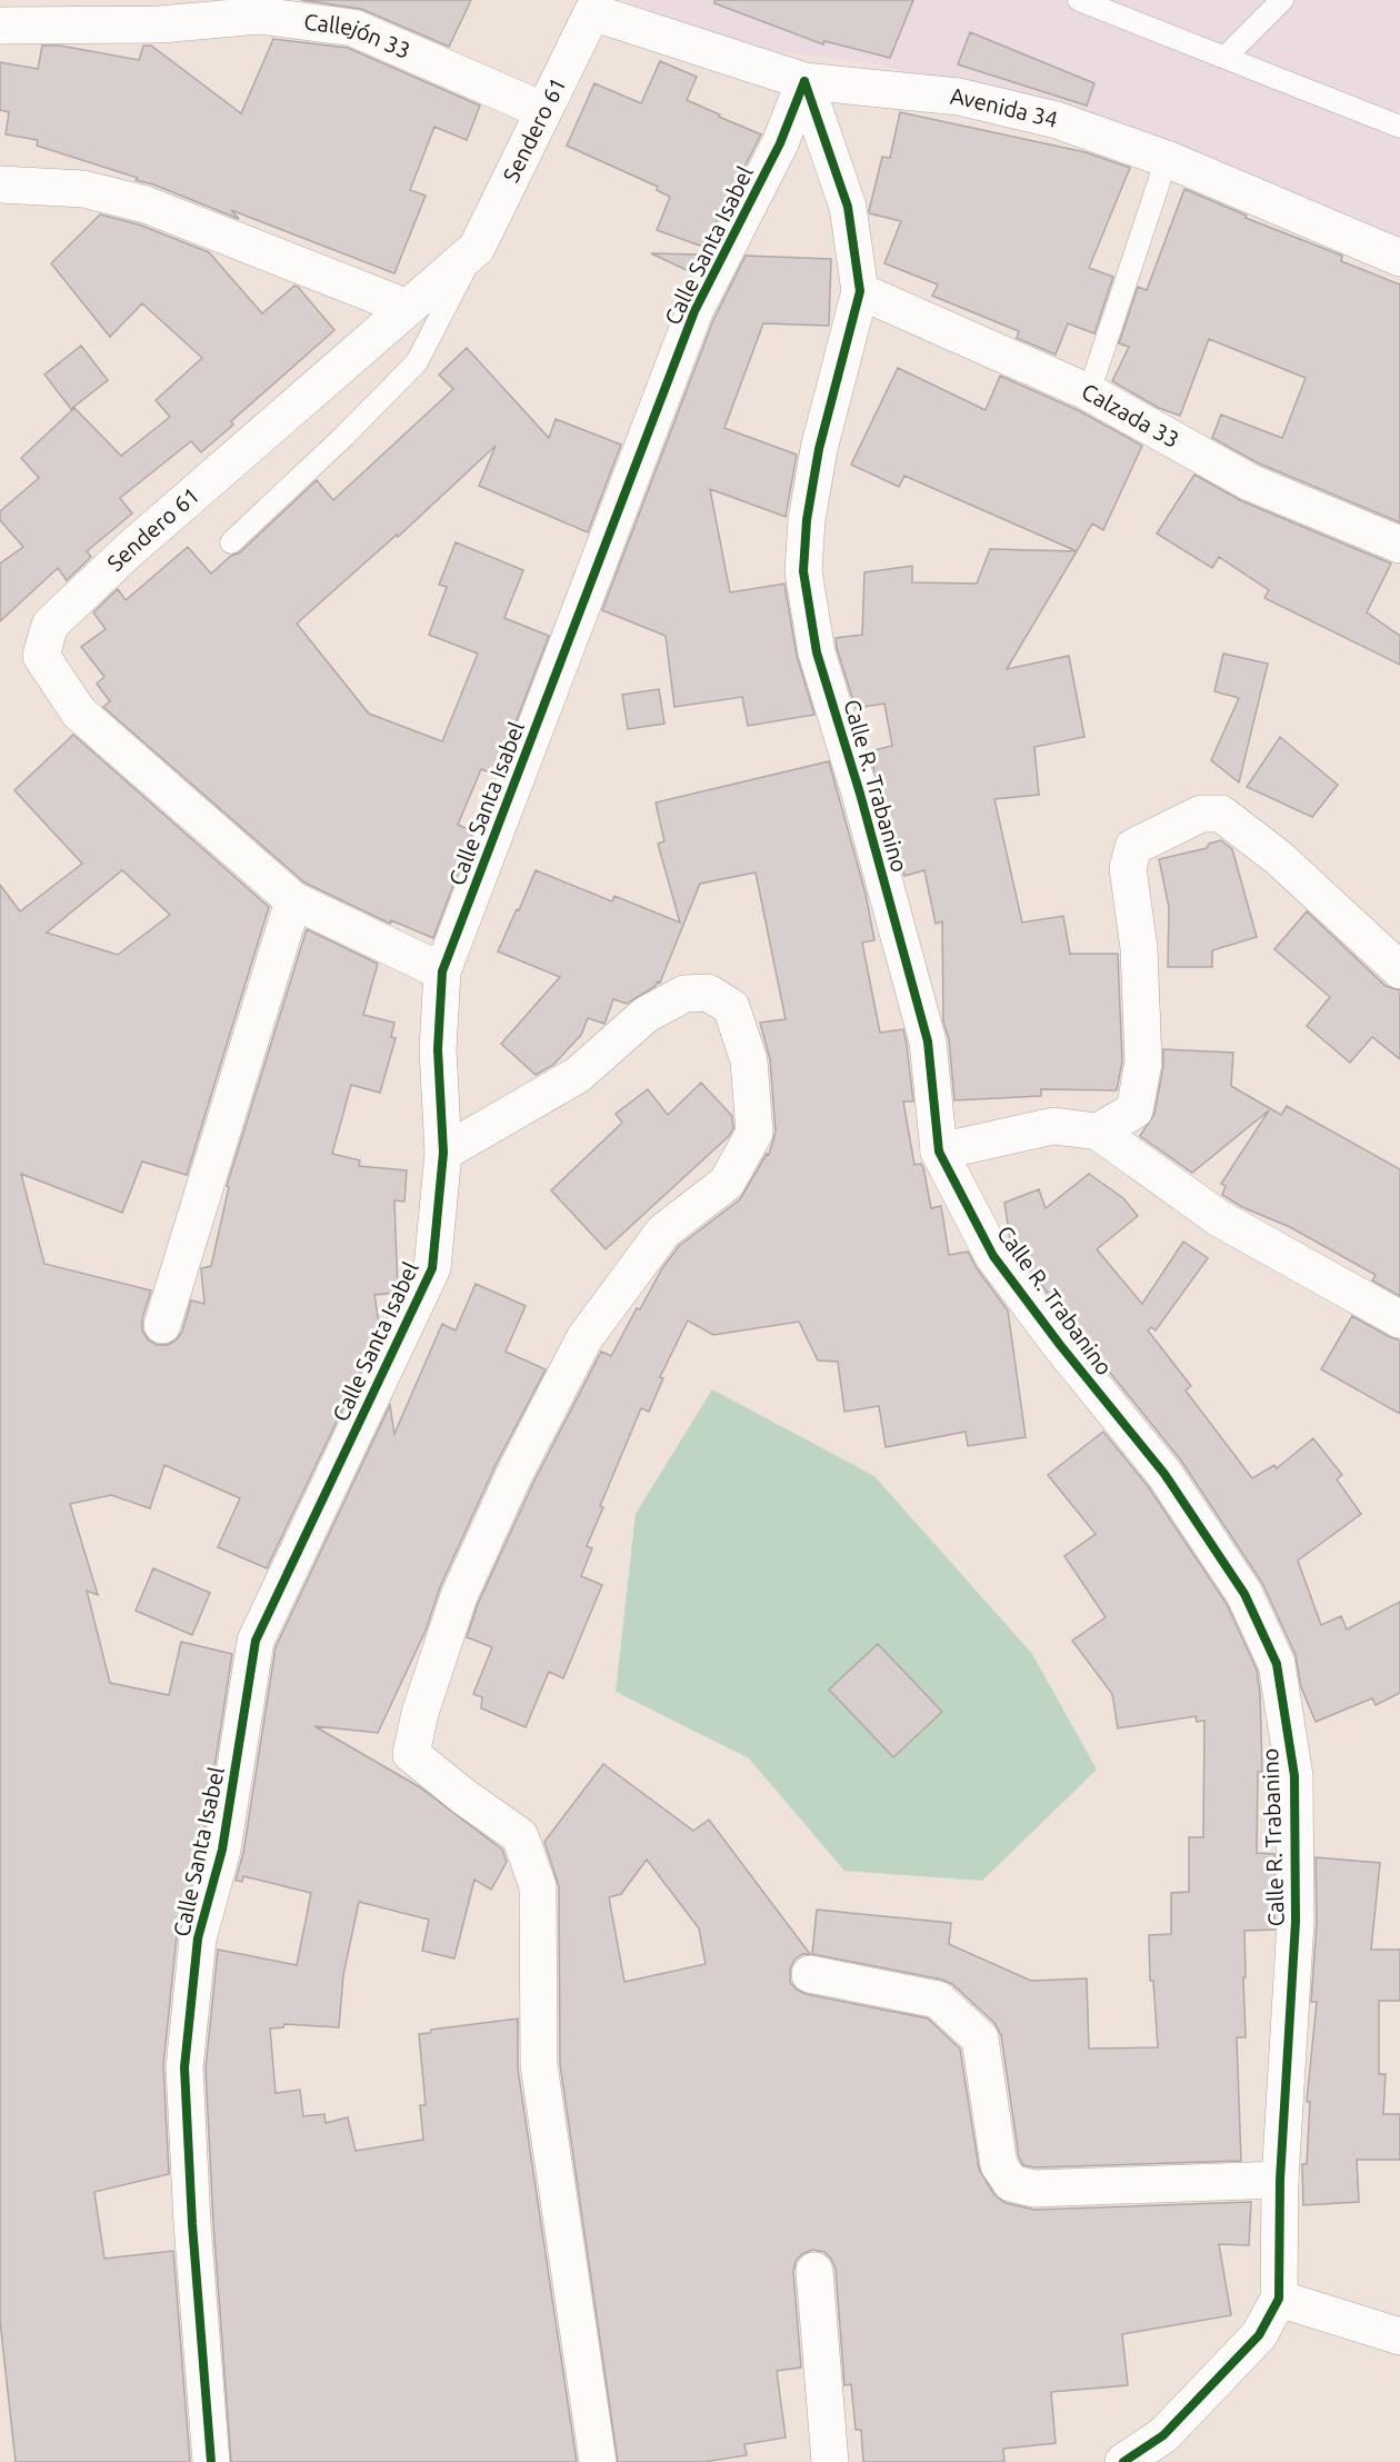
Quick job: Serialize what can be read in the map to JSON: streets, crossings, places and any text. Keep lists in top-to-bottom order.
{
  "streets": {
    "street": [
      "Callejón 33",
      "Avenida 34",
      "Sendero 61",
      "Calle Santa Isabel",
      "Calzada 33",
      "Calle R. Trabanino"
    ]
  },
  "crossings": [
    ["Callejón 33", "Sendero 61"],
    ["Avenida 34", "Sendero 61"],
    ["Avenida 34", "Calle Santa Isabel"],
    ["Avenida 34", "Calle R. Trabanino"],
    ["Sendero 61", "Calle Santa Isabel"],
    ["Calle Santa Isabel", "Calle R. Trabanino"],
    ["Calzada 33", "Calle R. Trabanino"]
  ]
}
